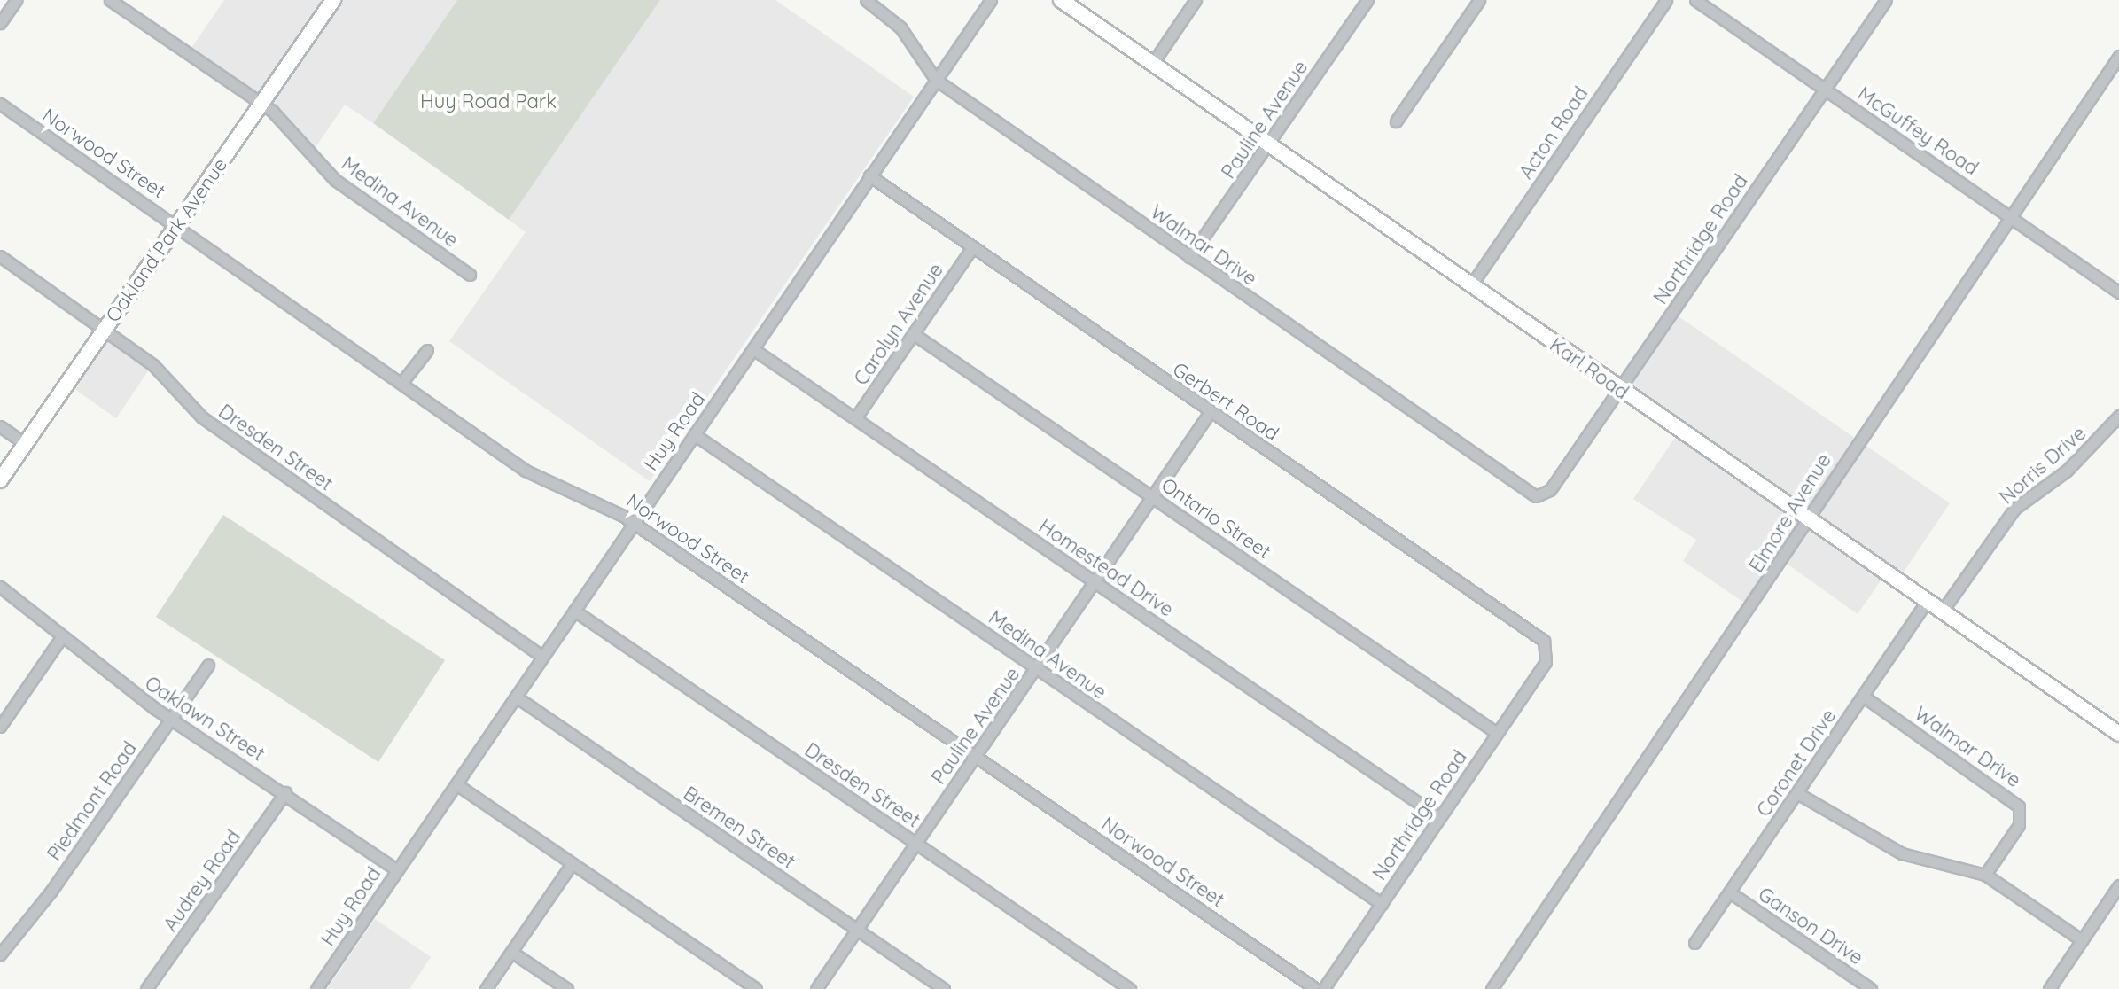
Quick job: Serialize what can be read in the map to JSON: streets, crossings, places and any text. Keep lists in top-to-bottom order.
{
  "streets": {
    "main road": ["Oakland Park Avenue", "Karl Road"],
    "street": [
      "Pauline Avenue",
      "McGuffey Road",
      "Acton Road",
      "Norwood Street",
      "Medina Avenue",
      "Northridge Road",
      "Walmar Drive",
      "Carolyn Avenue",
      "Gerbert Road",
      "Huy Road",
      "Dresden Street",
      "Norris Drive",
      "Elmore Avenue",
      "Ontario Street",
      "Homestead Drive",
      "Oaklawn Street",
      "Coronet Drive",
      "Piedmont Road",
      "Bremen Street",
      "Audrey Road",
      "Ganson Drive"
    ]
  },
  "crossings": [
    ["Pauline Avenue", "Norwood Street"],
    ["Pauline Avenue", "Medina Avenue"],
    ["Pauline Avenue", "Walmar Drive"],
    ["Pauline Avenue", "Karl Road"],
    ["Pauline Avenue", "Gerbert Road"],
    ["Pauline Avenue", "Dresden Street"],
    ["Pauline Avenue", "Ontario Street"],
    ["Pauline Avenue", "Homestead Drive"],
    ["Pauline Avenue", "Bremen Street"],
    ["McGuffey Road", "Northridge Road"],
    ["McGuffey Road", "Elmore Avenue"],
    ["Acton Road", "Karl Road"],
    ["Norwood Street", "Oakland Park Avenue"],
    ["Norwood Street", "Huy Road"],
    ["Medina Avenue", "Northridge Road"],
    ["Medina Avenue", "Oakland Park Avenue"],
    ["Medina Avenue", "Huy Road"],
    ["Northridge Road", "Walmar Drive"],
    ["Northridge Road", "Karl Road"],
    ["Northridge Road", "Gerbert Road"],
    ["Northridge Road", "Ontario Street"],
    ["Northridge Road", "Homestead Drive"],
    ["Oakland Park Avenue", "Dresden Street"],
    ["Walmar Drive", "Huy Road"],
    ["Walmar Drive", "Coronet Drive"],
    ["Carolyn Avenue", "Gerbert Road"],
    ["Carolyn Avenue", "Ontario Street"],
    ["Carolyn Avenue", "Homestead Drive"],
    ["Karl Road", "Norris Drive"],
    ["Karl Road", "Elmore Avenue"],
    ["Karl Road", "Coronet Drive"],
    ["Gerbert Road", "Huy Road"],
    ["Huy Road", "Dresden Street"],
    ["Huy Road", "Homestead Drive"],
    ["Huy Road", "Oaklawn Street"],
    ["Huy Road", "Bremen Street"],
    ["Oaklawn Street", "Piedmont Road"],
    ["Oaklawn Street", "Audrey Road"],
    ["Coronet Drive", "Ganson Drive"]
  ],
  "parks": ["Huy Road Park"]
}
